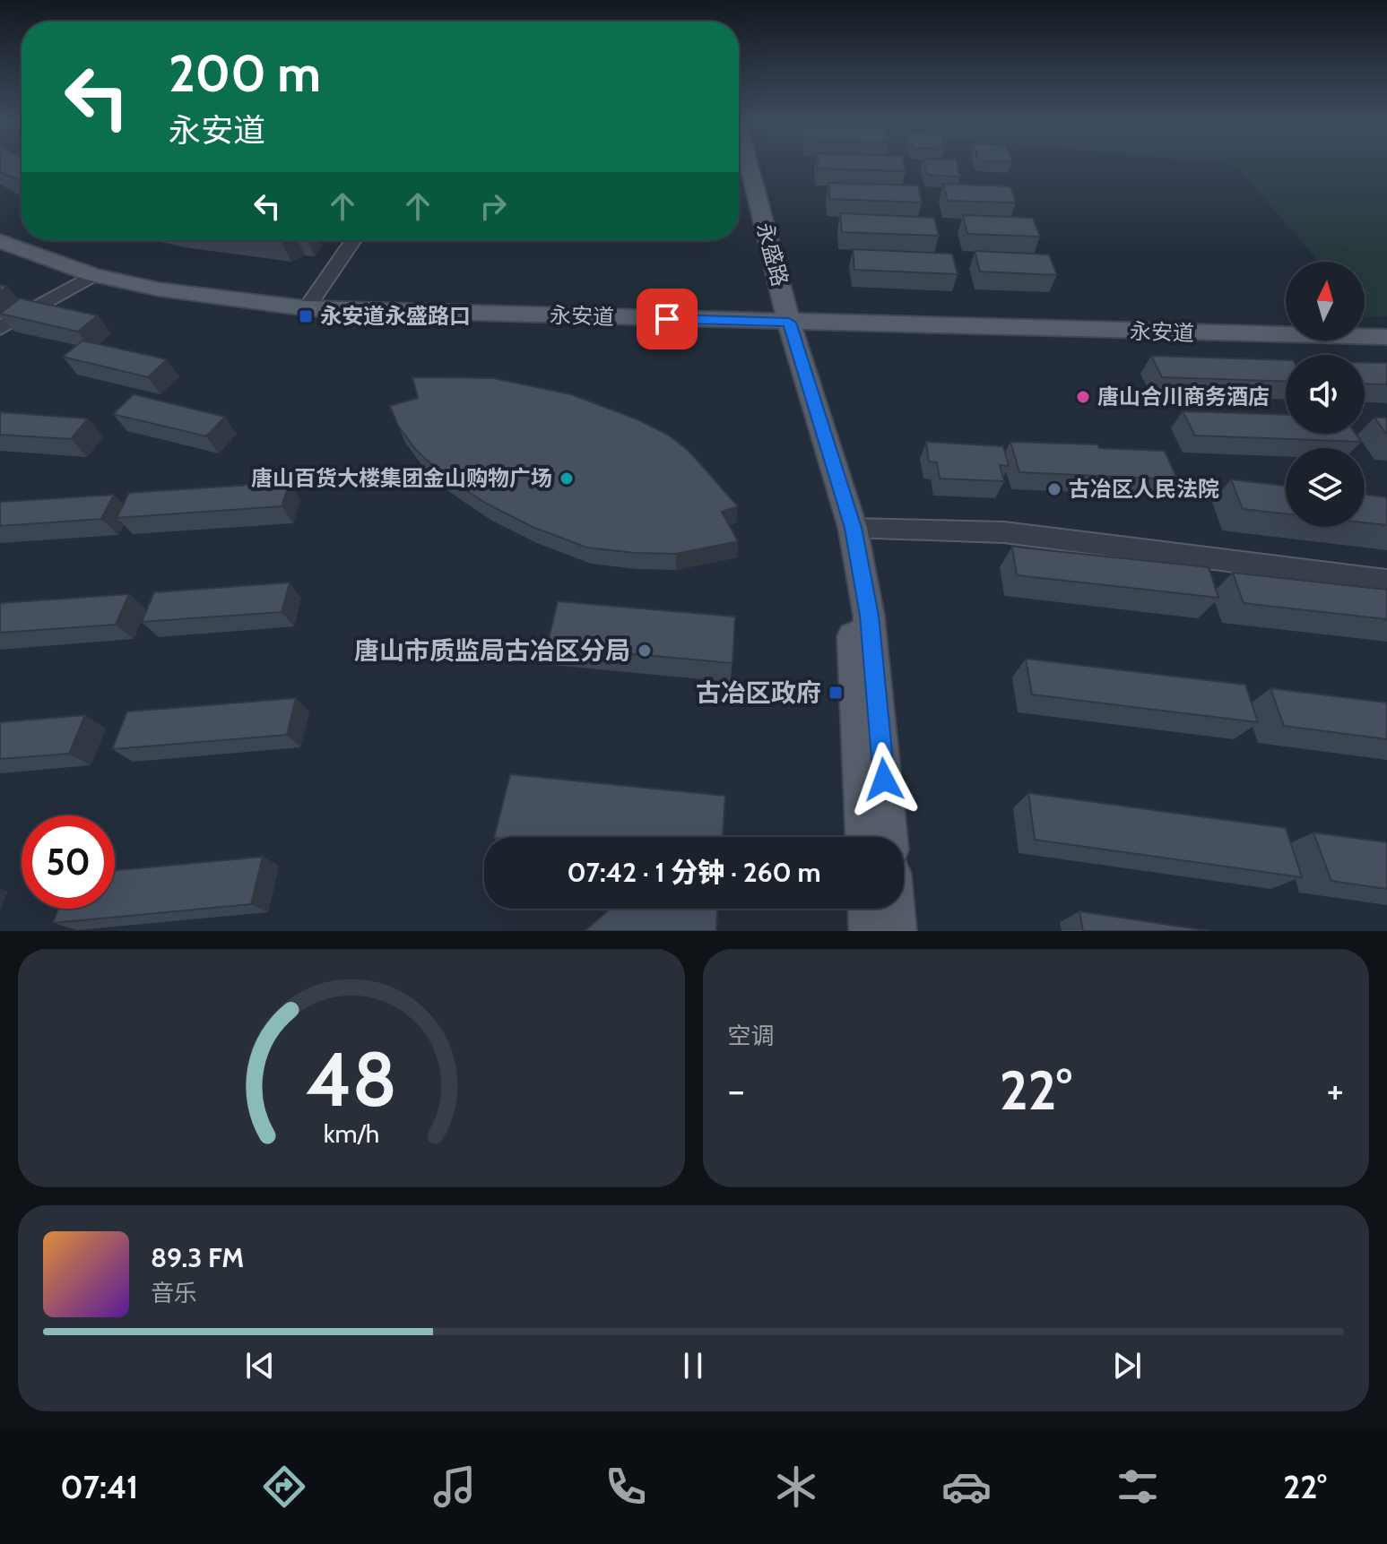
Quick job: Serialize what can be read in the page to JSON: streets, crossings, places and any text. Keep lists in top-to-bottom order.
{
  "streets": {
    "main road": ["永盛路", "永安道"]
  },
  "crossings": [
    ["永盛路", "永安道"]
  ],
  "places": {
    "transit": ["永安道永盛路口", "古冶区政府"],
    "other": [
      "唐山合川商务酒店",
      "唐山百货大楼集团金山购物广场",
      "古冶区人民法院",
      "唐山市质监局古冶区分局"
    ]
  },
  "north": "top",
  "page": {
    "turn": ["200 m", "永安道"],
    "limit": "50",
    "trip": "07:42 · 1 分钟 · 260 m",
    "tile": "空调",
    "heat": ["−", "22°", "+"],
    "song": ["89.3 FM", "音乐"],
    "tabs": ["07:41", "22°"],
    "gauge": ["48", "km/h"]
  }
}
